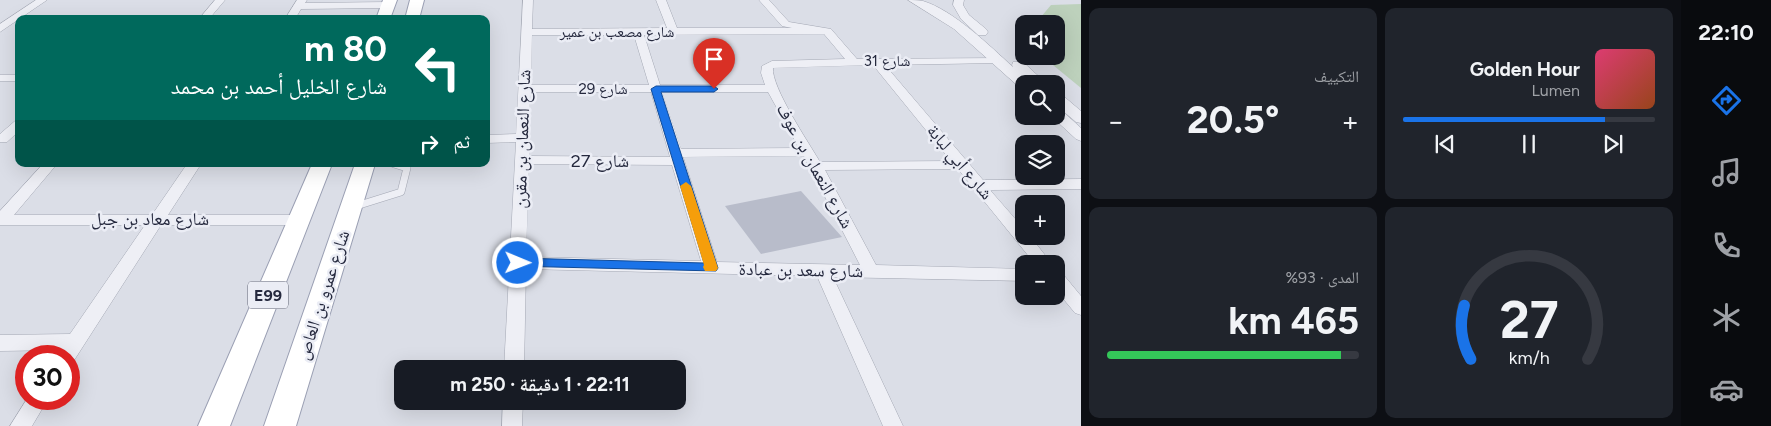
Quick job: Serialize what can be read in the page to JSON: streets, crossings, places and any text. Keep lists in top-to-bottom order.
{
  "streets": {
    "main road": ["E99", "شارع عمرو بن العاص"],
    "street": [
      "شارع مصعب بن عمير",
      "شارع 31",
      "شارع 29",
      "شارع النعمان بن مقرن",
      "شارع 27",
      "شارع أبي لبابة",
      "شارع النعمان بن عوف",
      "شارع معاد بن جبل",
      "شارع سعد بن عبادة"
    ]
  },
  "crossings": [
    ["شارع مصعب بن عمير", "شارع النعمان بن مقرن"],
    ["شارع 31", "شارع أبي لبابة"],
    ["شارع 31", "شارع النعمان بن عوف"],
    ["شارع 29", "شارع النعمان بن مقرن"],
    ["شارع 29", "شارع النعمان بن عوف"],
    ["شارع النعمان بن مقرن", "شارع 27"],
    ["شارع النعمان بن مقرن", "شارع سعد بن عبادة"],
    ["شارع 27", "شارع النعمان بن عوف"],
    ["شارع النعمان بن عوف", "شارع سعد بن عبادة"],
    ["شارع معاد بن جبل", "E99"]
  ],
  "page": {
    "tabs": "22:10",
    "tile": [
      "التكييف",
      ["المدى · 93%", "465 km"]
    ],
    "map_buttons": ["+", "−"],
    "turn": ["80 m", "شارع الخليل أحمد بن محمد"],
    "song": ["Golden Hour", "Lumen"],
    "heat": ["−", "20.5°", "+"],
    "then": "ثم",
    "limit": "30",
    "trip": "22:11 · 1 دقيقة · 250 m",
    "gauge": ["27", "km/h"]
  }
}
